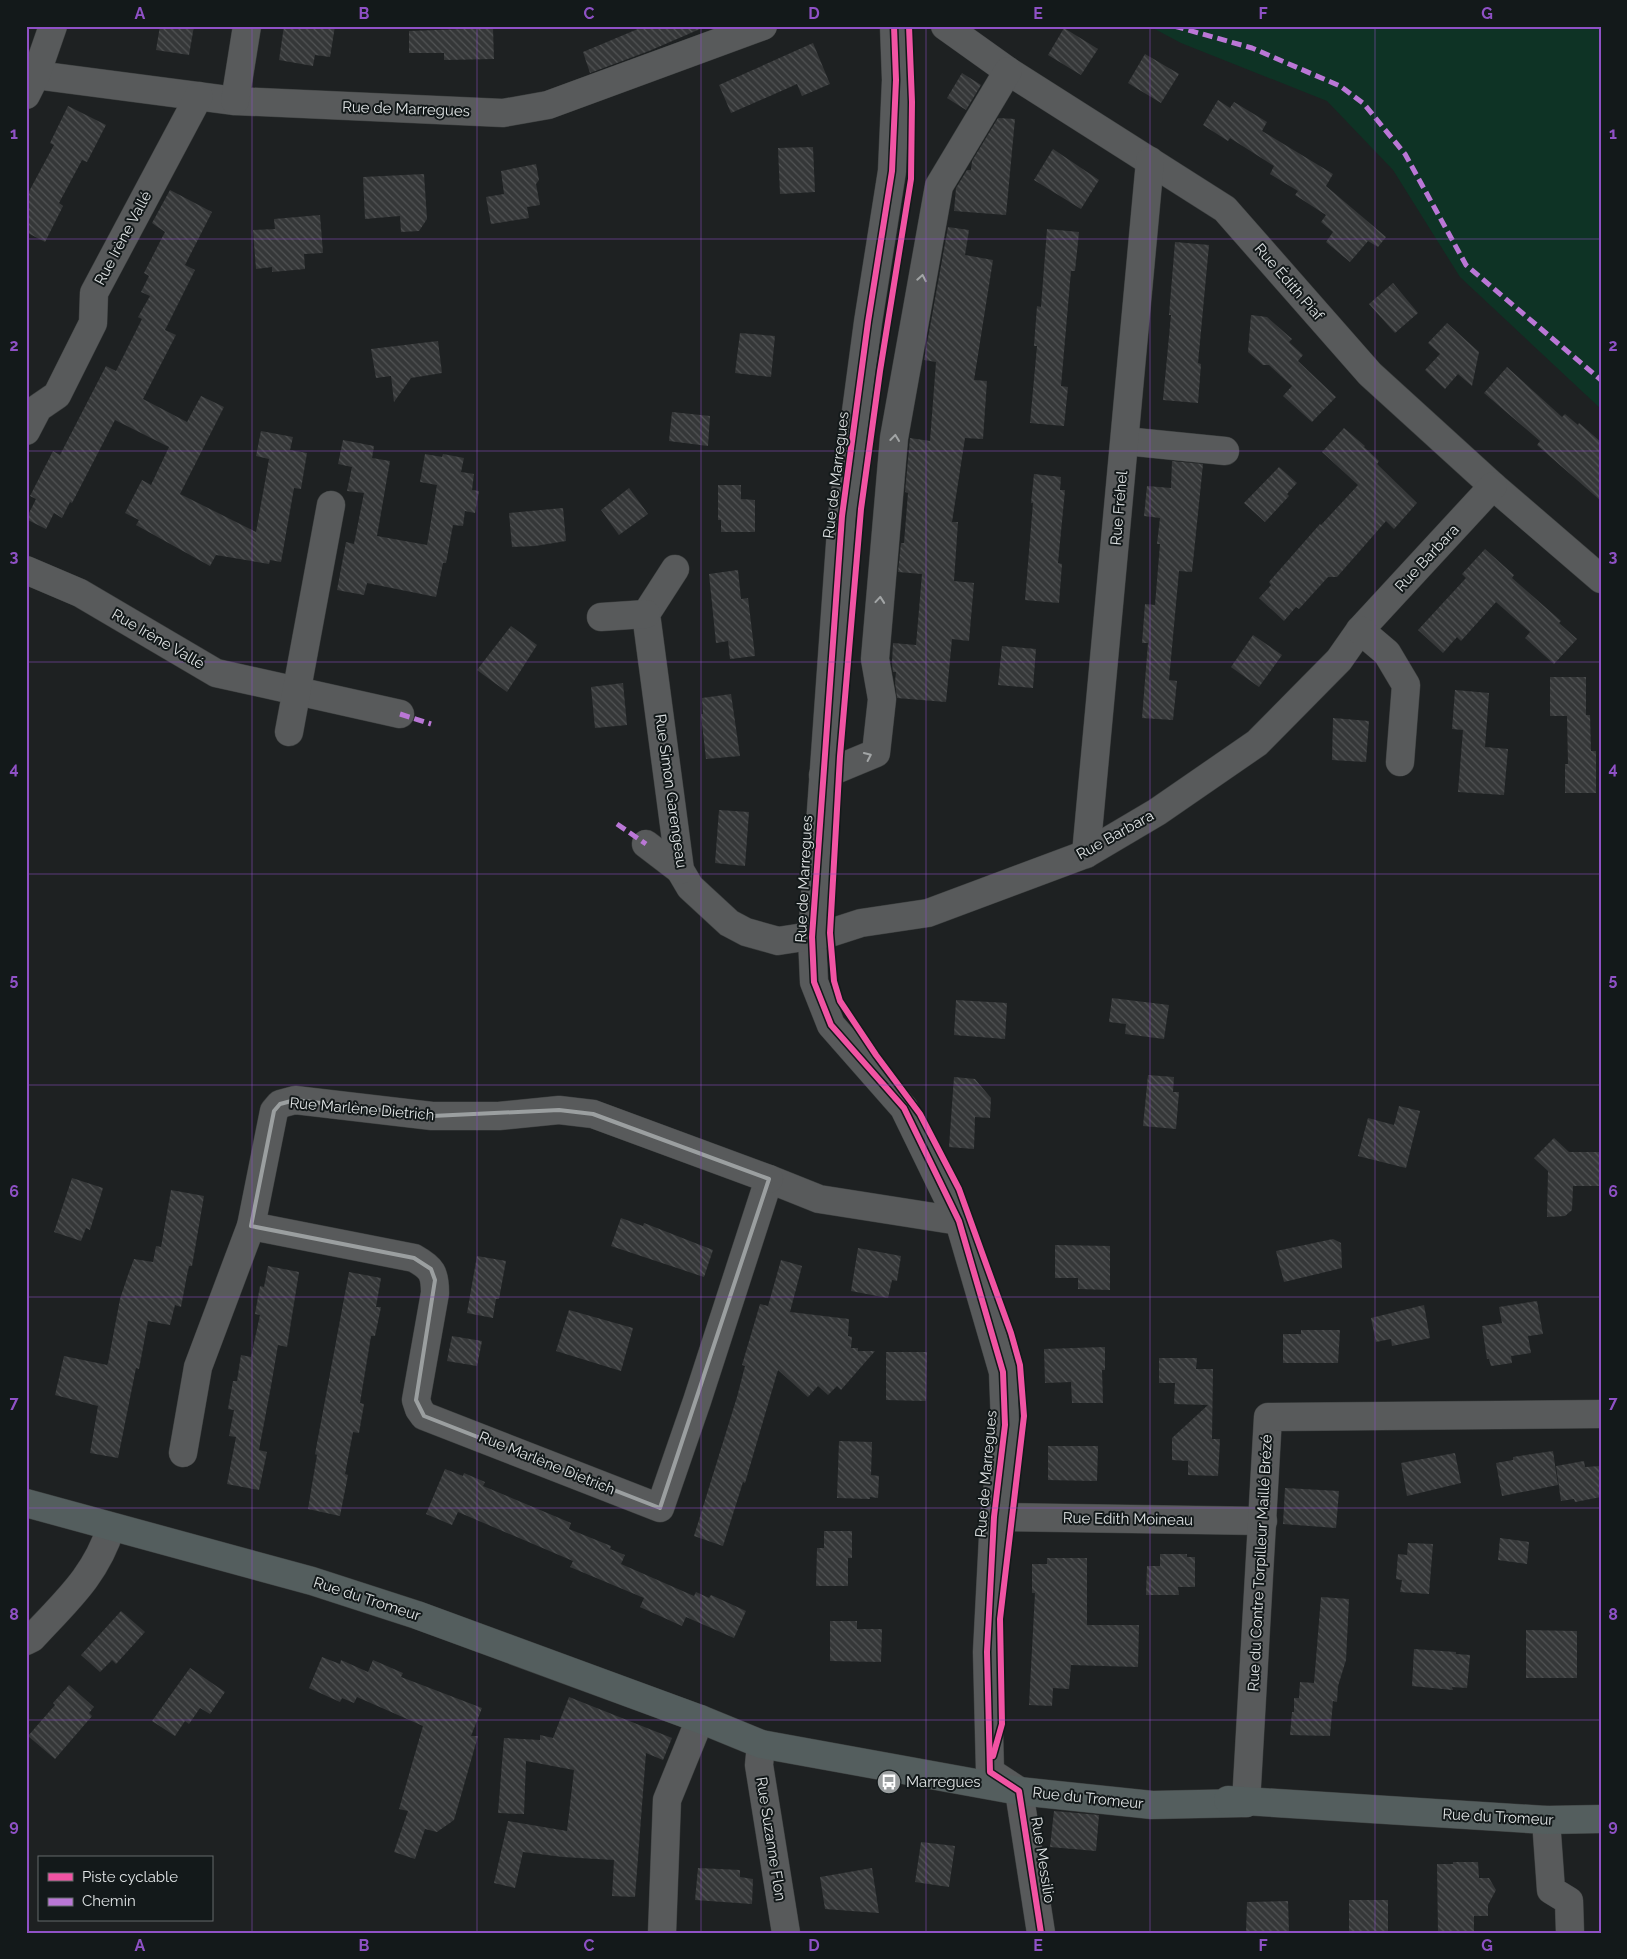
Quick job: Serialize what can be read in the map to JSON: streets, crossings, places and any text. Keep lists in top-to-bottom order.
{
  "streets": {
    "main road": ["Rue du Tromeur"],
    "street": [
      "Rue de Marregues",
      "Rue Irène Vallé",
      "Rue Édith Piaf",
      "Rue Fréhel",
      "Rue Barbara",
      "Rue Simon Garengeau",
      "Rue Marlène Dietrich",
      "Rue Edith Moineau",
      "Rue du Contre Torpilleur Maillé Brézé",
      "Rue Suzanne Flon",
      "Rue Messilio"
    ]
  },
  "crossings": [
    ["Rue de Marregues", "Rue Irène Vallé"],
    ["Rue de Marregues", "Rue Barbara"],
    ["Rue de Marregues", "Rue Simon Garengeau"],
    ["Rue de Marregues", "Rue Marlène Dietrich"],
    ["Rue de Marregues", "Rue Edith Moineau"],
    ["Rue de Marregues", "Rue du Tromeur"],
    ["Rue Édith Piaf", "Rue Fréhel"],
    ["Rue Édith Piaf", "Rue Barbara"],
    ["Rue Fréhel", "Rue Barbara"],
    ["Rue Barbara", "Rue Simon Garengeau"],
    ["Rue Edith Moineau", "Rue du Contre Torpilleur Maillé Brézé"],
    ["Rue du Contre Torpilleur Maillé Brézé", "Rue du Tromeur"],
    ["Rue du Tromeur", "Rue Suzanne Flon"],
    ["Rue du Tromeur", "Rue Messilio"]
  ],
  "places": {
    "bus stop": ["Marregues"]
  },
  "legend": ["Piste cyclable", "Chemin"],
  "grid": {
    "columns": [
      "A",
      "B",
      "C",
      "D",
      "E",
      "F",
      "G"
    ],
    "rows": [
      "1",
      "2",
      "3",
      "4",
      "5",
      "6",
      "7",
      "8",
      "9"
    ]
  }
}
